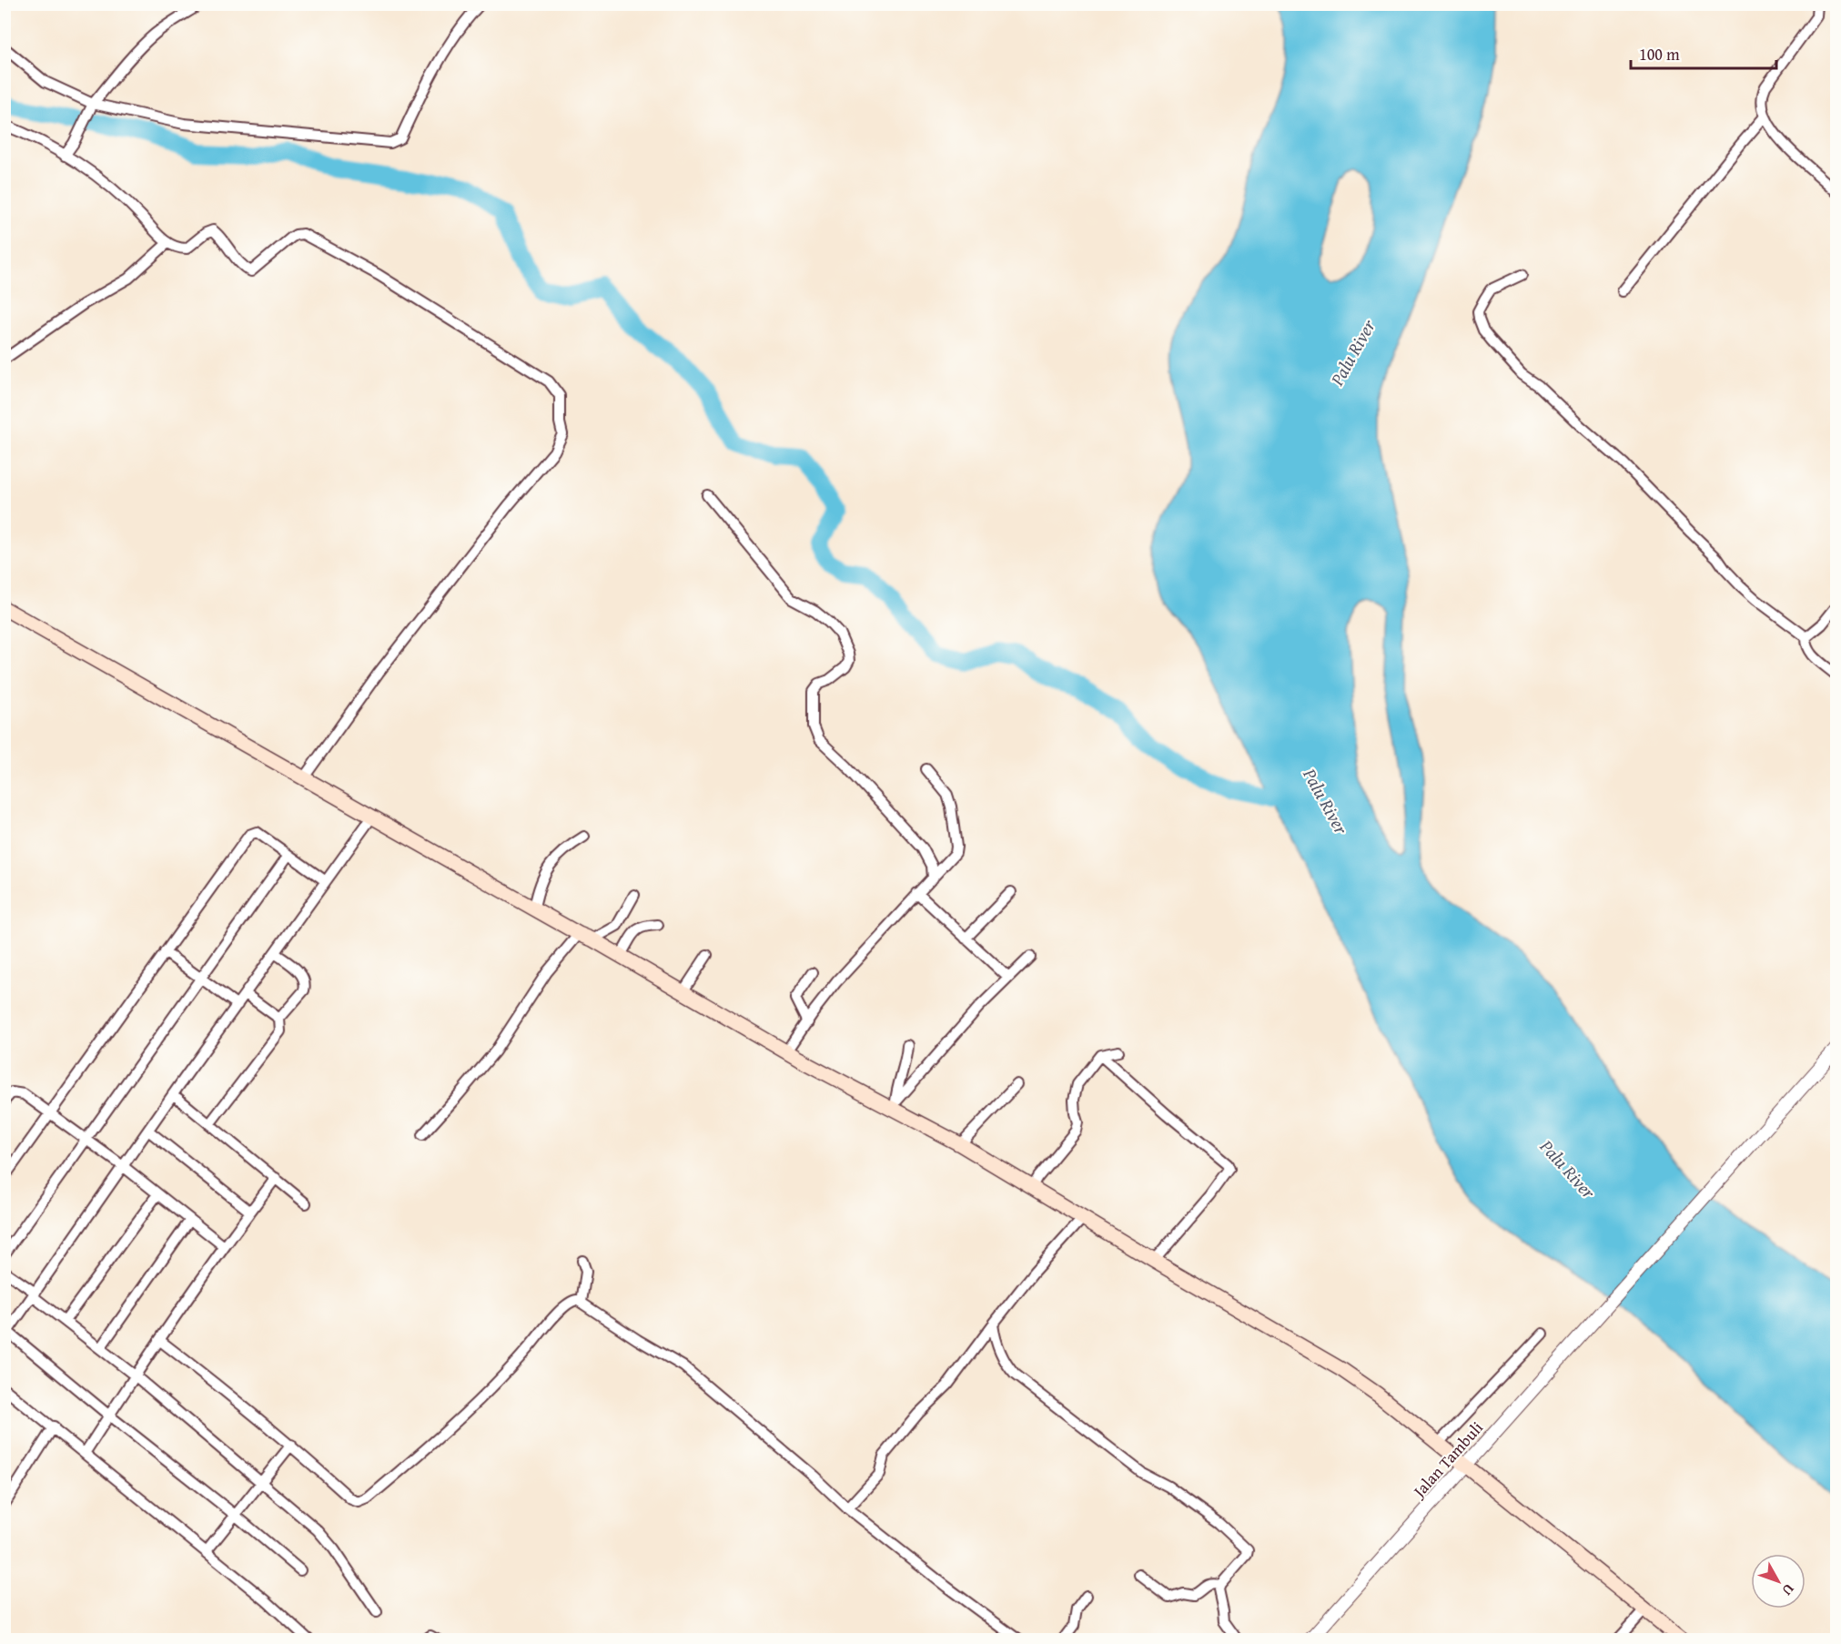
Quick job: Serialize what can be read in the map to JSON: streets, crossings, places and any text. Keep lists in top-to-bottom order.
{
  "streets": {
    "street": ["Jalan Tambuli"]
  },
  "water": ["Palu River"],
  "scale_bar": "100 m",
  "north": "bottom right"
}
